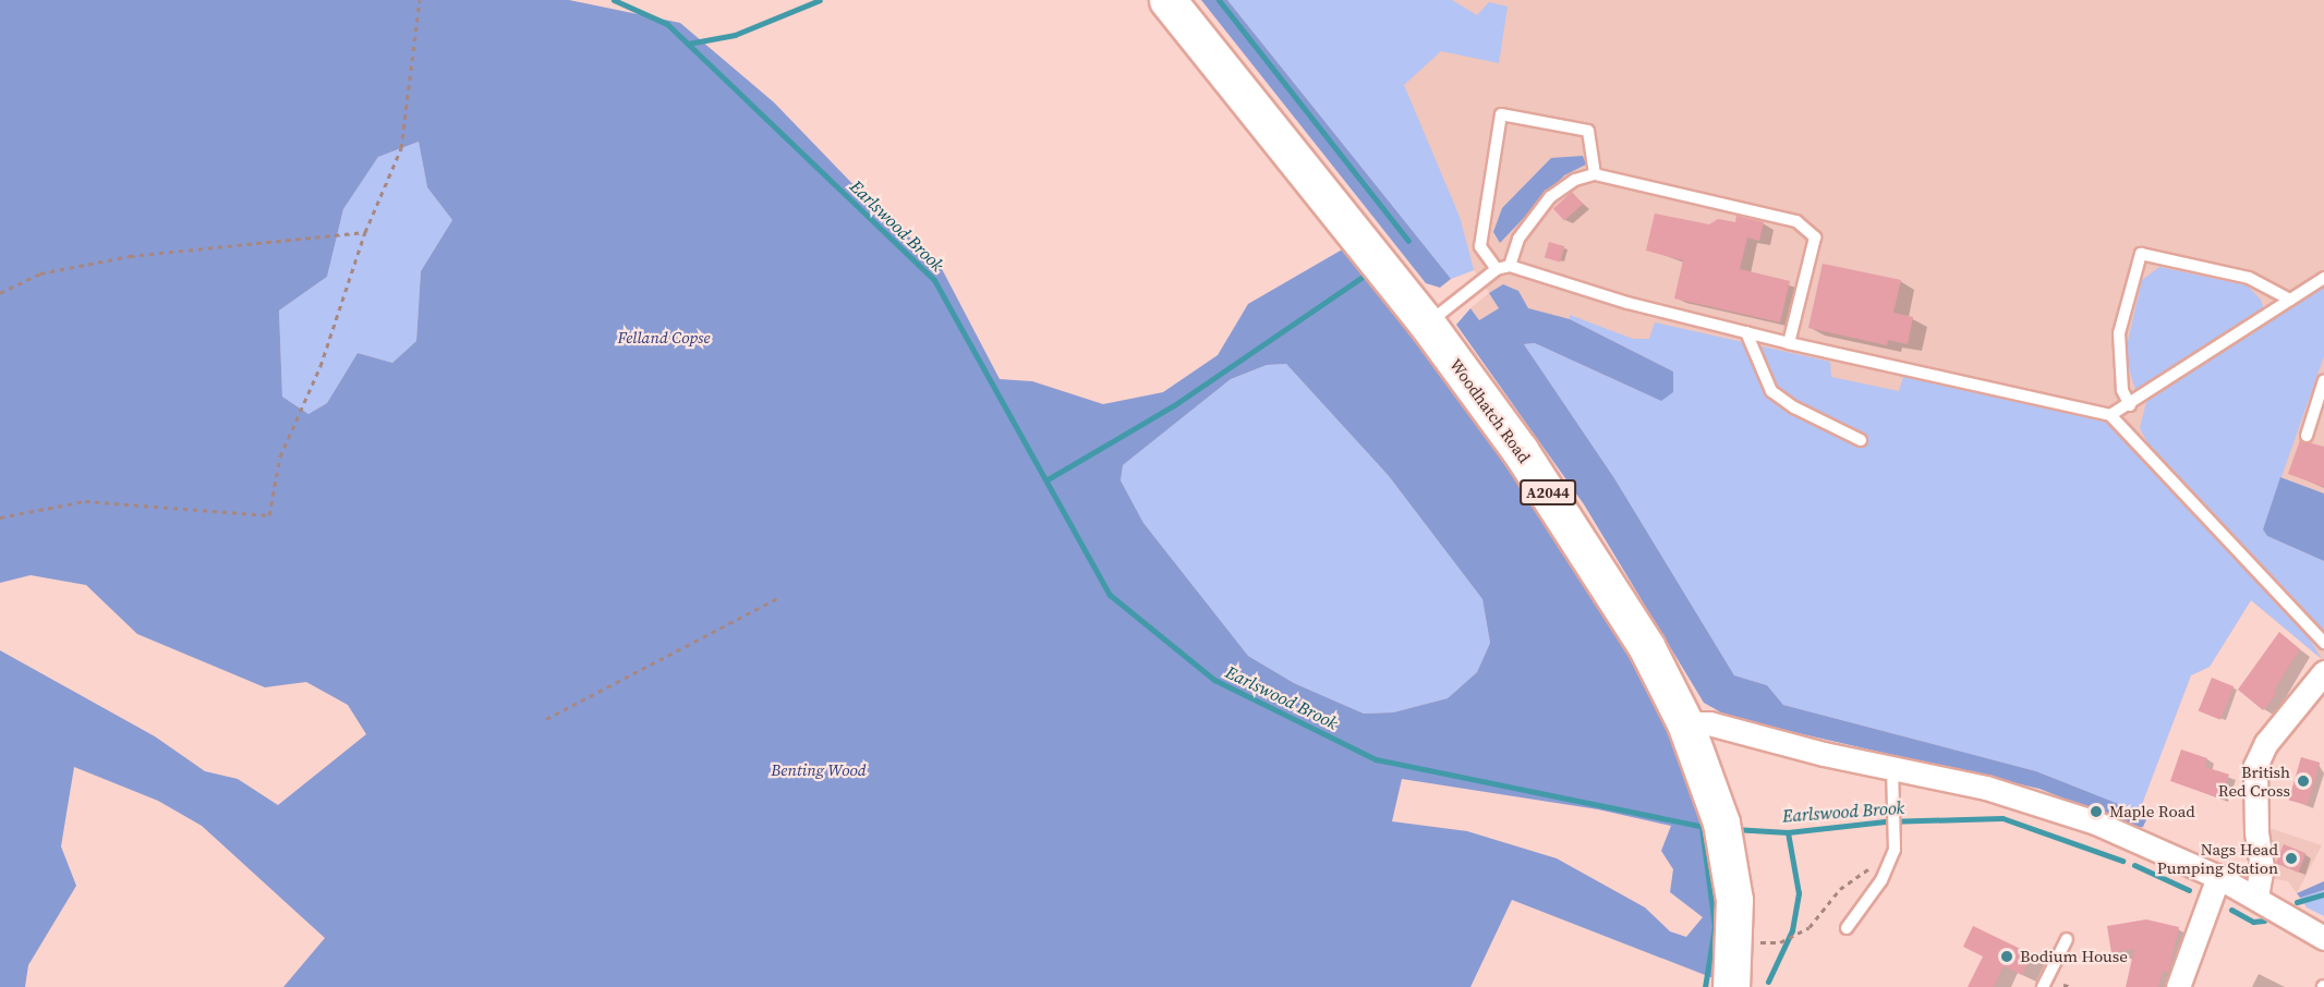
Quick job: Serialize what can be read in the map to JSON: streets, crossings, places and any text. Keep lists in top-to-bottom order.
{
  "streets": {
    "main road": ["Woodhatch Road", "A2044"]
  },
  "water": ["Earlswood Brook"],
  "parks": ["Felland Copse", "Benting Wood"],
  "places": [
    "British Red Cross",
    "Maple Road",
    "Nags Head Pumping Station",
    "Bodium House"
  ]
}
